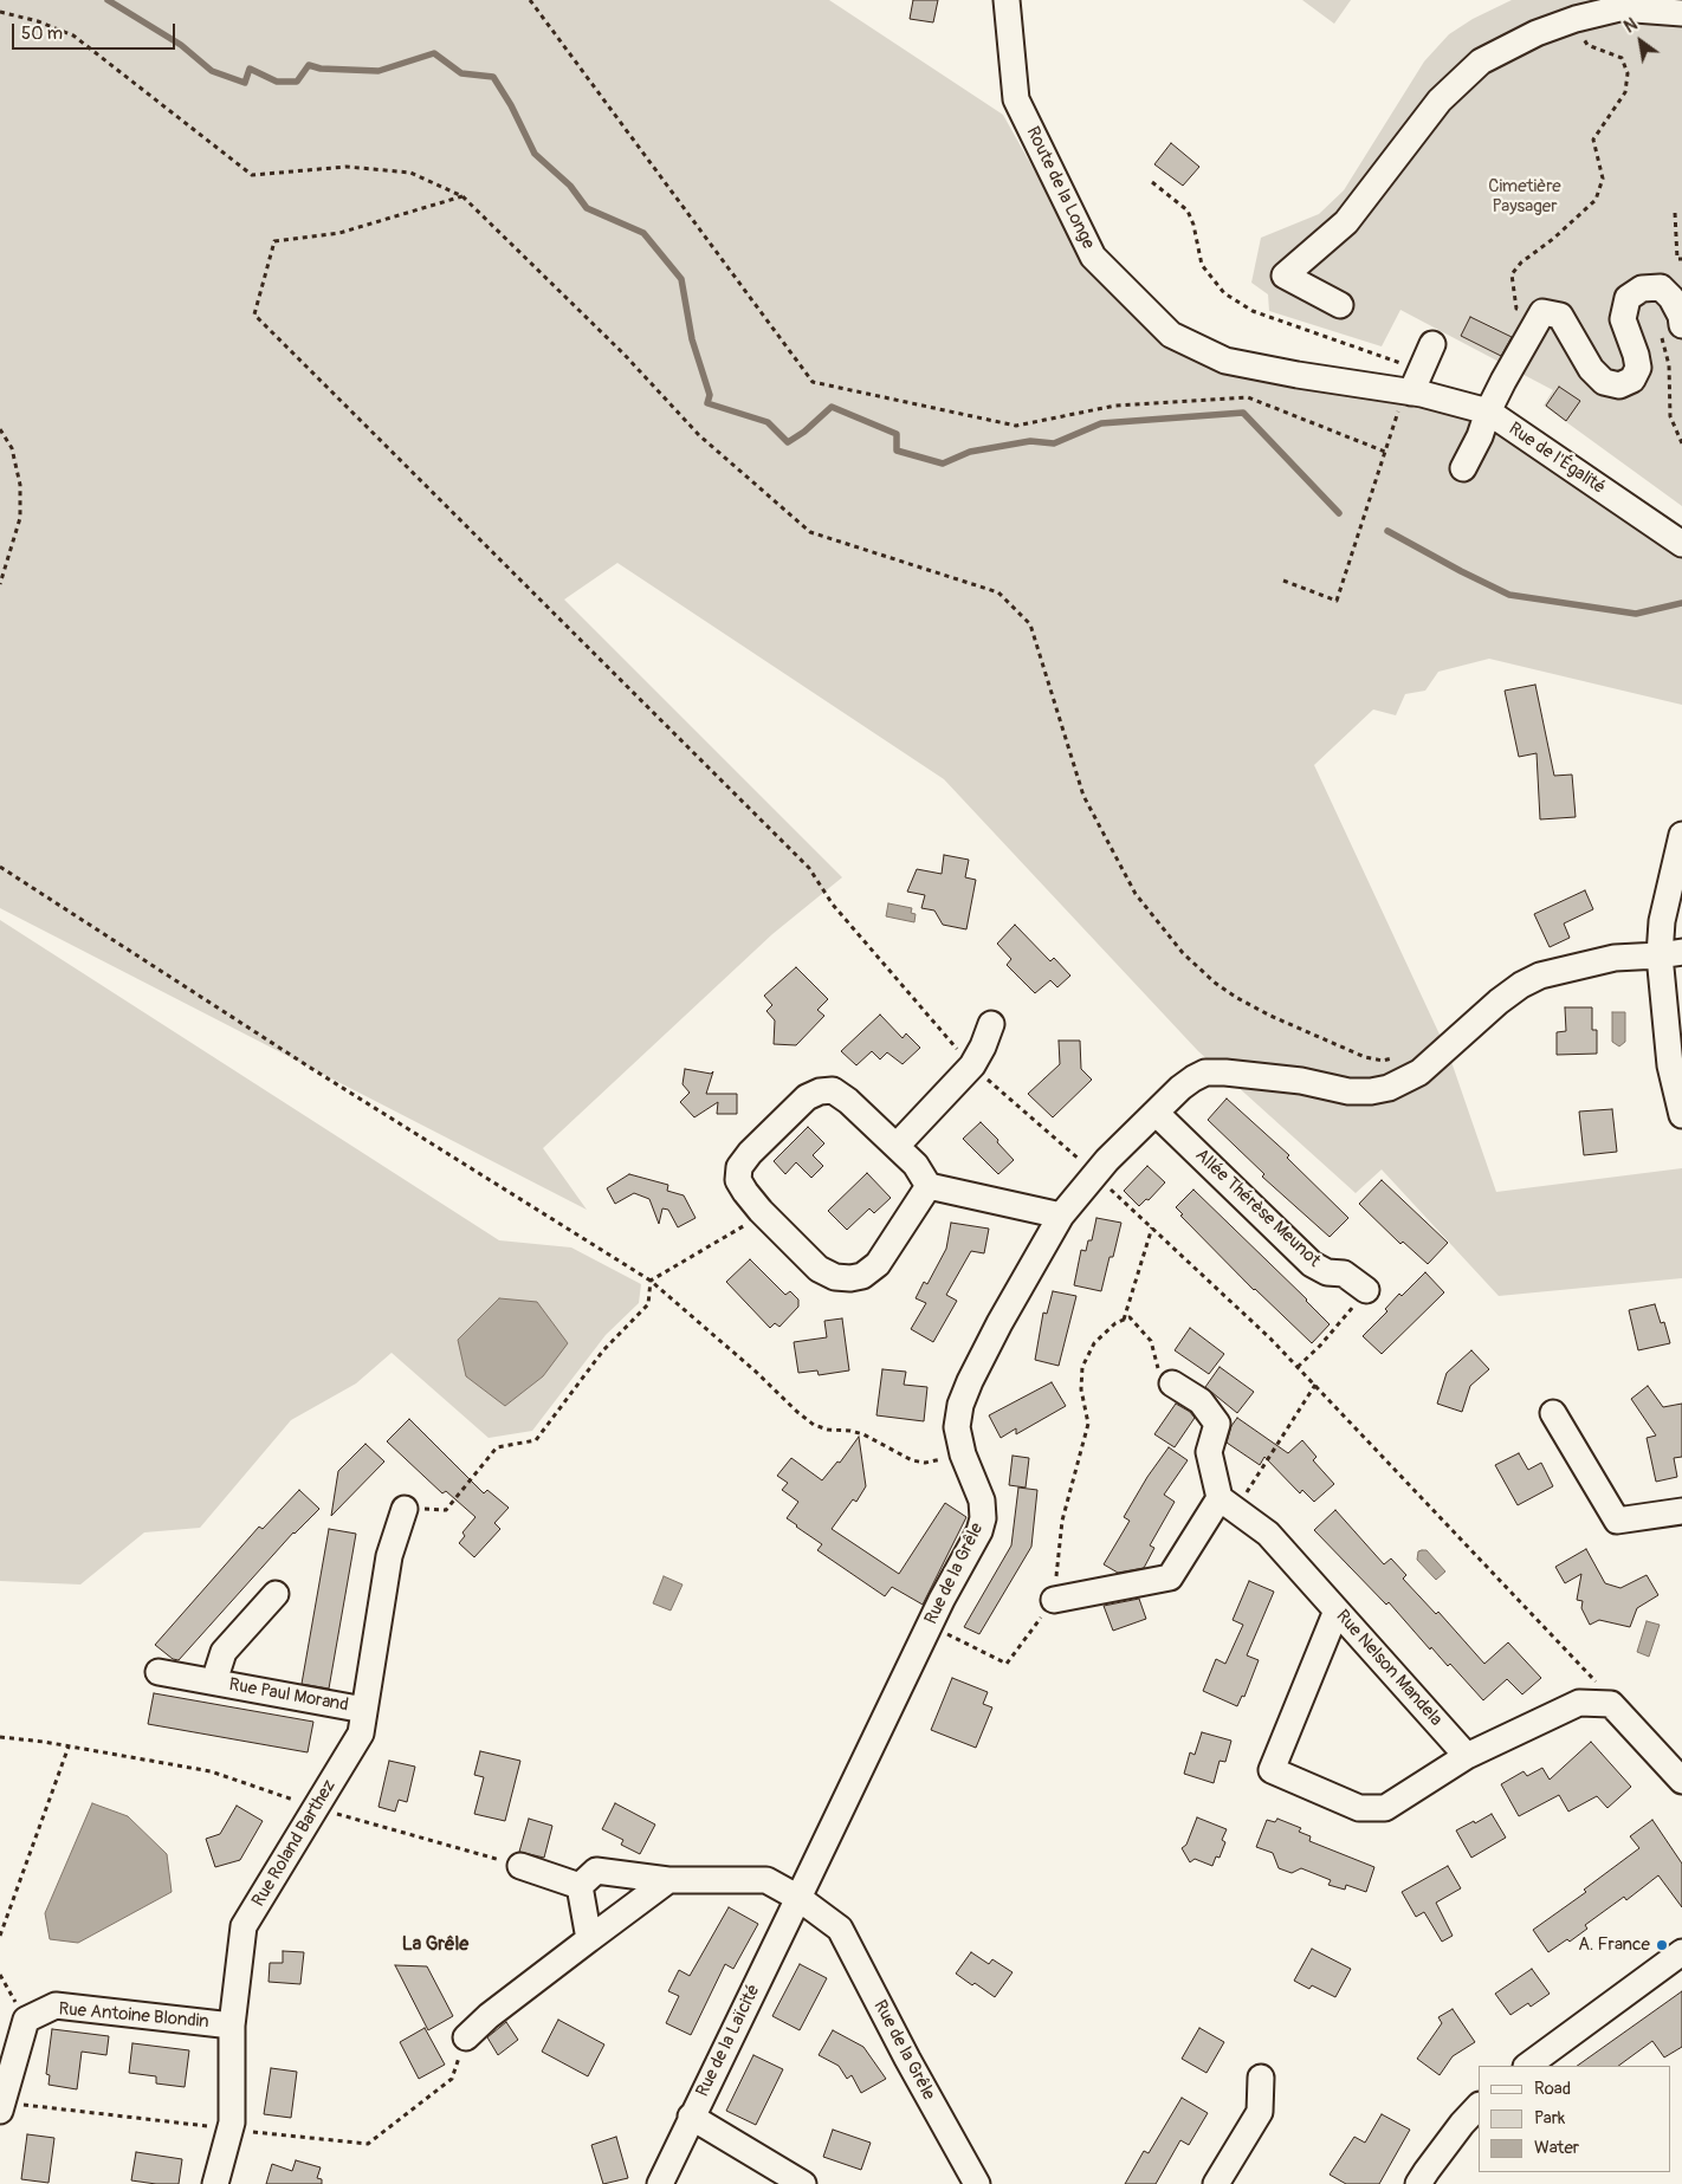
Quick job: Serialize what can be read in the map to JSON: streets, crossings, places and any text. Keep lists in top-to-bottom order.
{
  "streets": {
    "street": [
      "Route de la Longe",
      "Rue de l'Égalité",
      "Allée Thérèse Meunot",
      "Rue de la Grêle",
      "Rue Nelson Mandela",
      "Rue Paul Morand",
      "Rue Roland Barthez",
      "Rue Antoine Blondin",
      "Rue de la Laïcité"
    ]
  },
  "crossings": [
    ["Route de la Longe", "Rue de l'Égalité"],
    ["Allée Thérèse Meunot", "Rue de la Grêle"],
    ["Rue de la Grêle", "Rue de la Laïcité"],
    ["Rue Paul Morand", "Rue Roland Barthez"],
    ["Rue Roland Barthez", "Rue Antoine Blondin"]
  ],
  "districts": ["La Grêle"],
  "parks": ["Cimetière Paysager"],
  "places": ["A. France"],
  "legend": ["Road", "Park", "Water"],
  "scale_bar": "50 m",
  "north": "top left"
}
